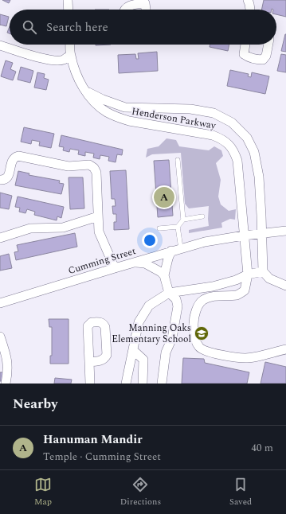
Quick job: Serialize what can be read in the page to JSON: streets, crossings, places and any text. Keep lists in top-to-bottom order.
{
  "streets": {
    "street": ["Henderson Parkway", "Cumming Street"]
  },
  "crossings": [
    ["Henderson Parkway", "Cumming Street"]
  ],
  "places": {
    "school or university": ["Manning Oaks Elementary School"]
  },
  "page": {
    "search": "Search here",
    "pins": "A",
    "heading": "Nearby",
    "list": [
      {
        "mark": "A",
        "name": "Hanuman Mandir",
        "note": "Temple · Cumming Street",
        "value": "40 m"
      }
    ],
    "nav": ["Map", "Directions", "Saved"]
  }
}
